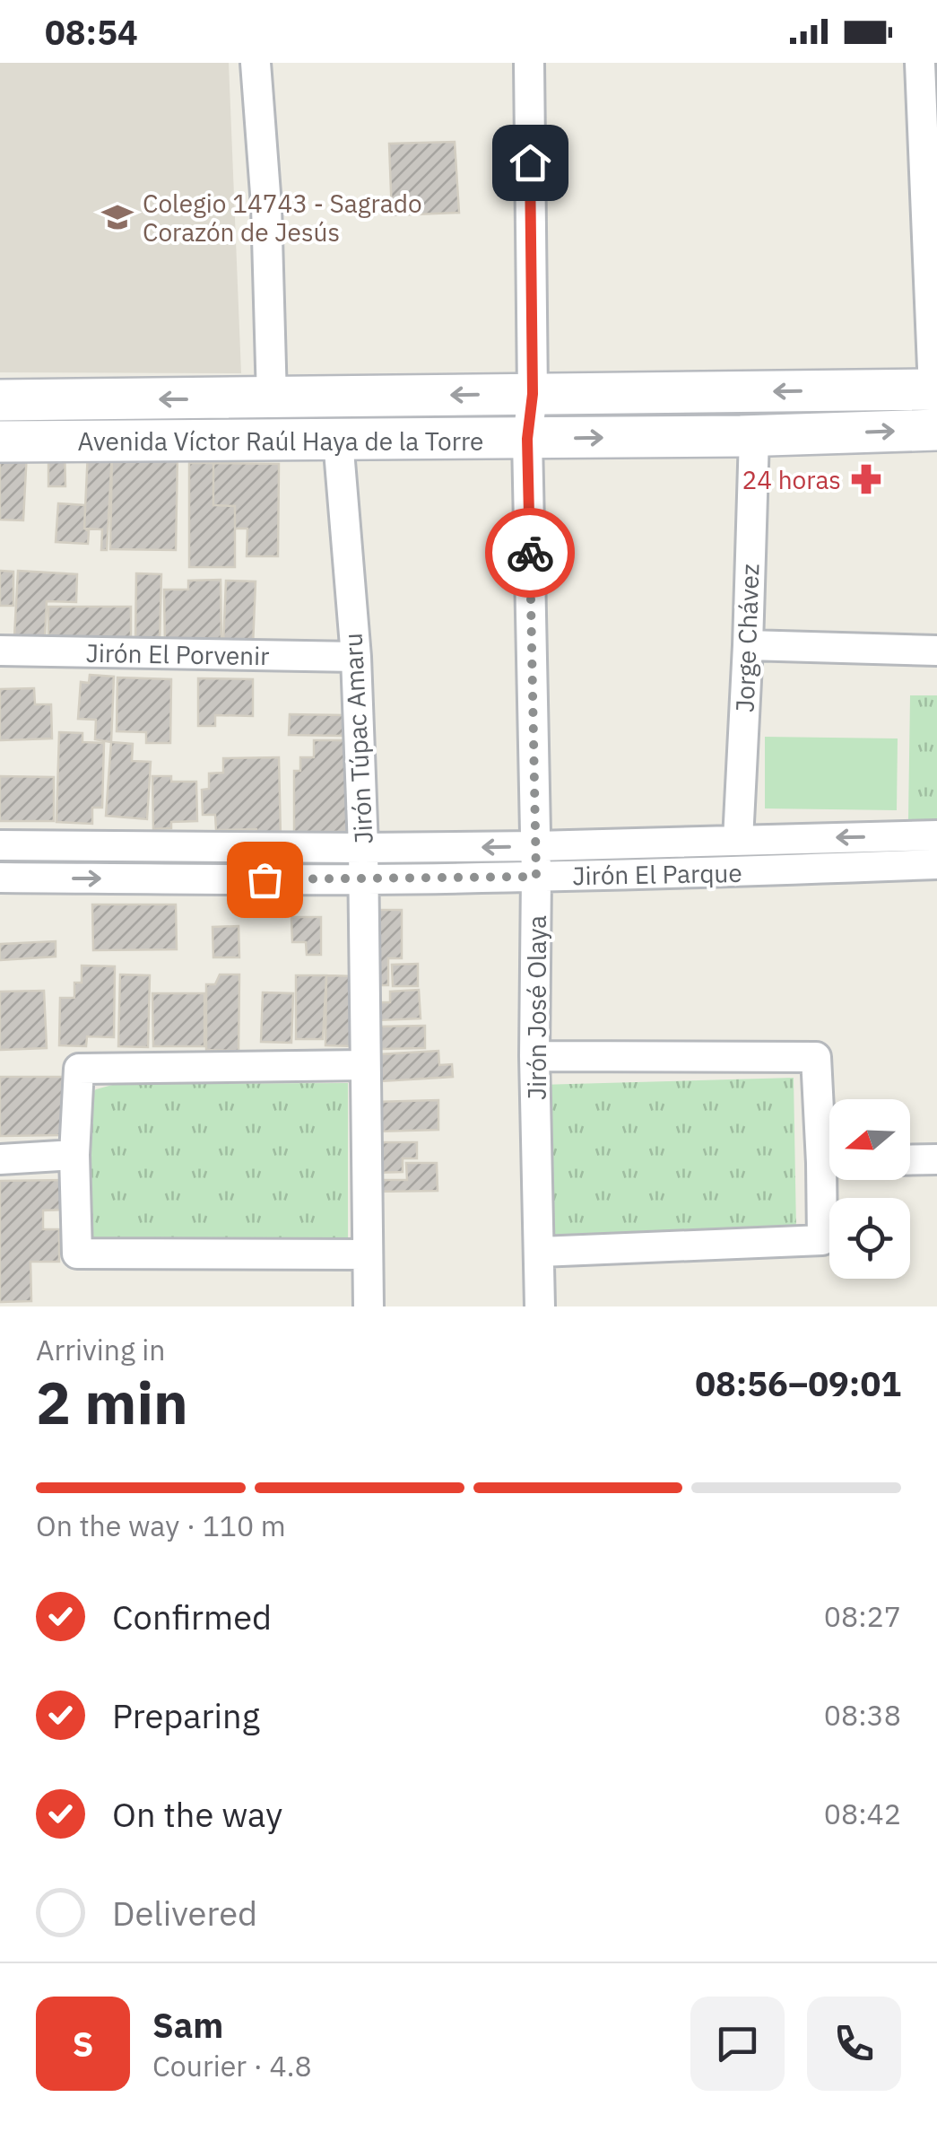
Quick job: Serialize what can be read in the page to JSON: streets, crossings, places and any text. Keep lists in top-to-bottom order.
{
  "streets": {
    "main road": ["Avenida Víctor Raúl Haya de la Torre"],
    "street": [
      "Jorge Chávez",
      "Jirón El Porvenir",
      "Jirón Túpac Amaru",
      "Jirón El Parque",
      "Jirón José Olaya"
    ]
  },
  "crossings": [
    ["Avenida Víctor Raúl Haya de la Torre", "Jorge Chávez"],
    ["Avenida Víctor Raúl Haya de la Torre", "Jirón Túpac Amaru"],
    ["Avenida Víctor Raúl Haya de la Torre", "Jirón José Olaya"],
    ["Jorge Chávez", "Jirón El Parque"],
    ["Jirón El Porvenir", "Jirón Túpac Amaru"],
    ["Jirón Túpac Amaru", "Jirón El Parque"],
    ["Jirón El Parque", "Jirón José Olaya"]
  ],
  "places": {
    "school or university": ["Colegio 14743 - Sagrado Corazón de Jesús"],
    "pharmacy": ["24 horas"]
  },
  "north": "left",
  "page": {
    "status": "08:54",
    "heading": ["2 min", "Arriving in", "08:56–09:01"],
    "panel": ["Sam", "Courier · 4.8"],
    "bar": "On the way · 110 m",
    "list": [
      ["Confirmed", "08:27"],
      ["Preparing", "08:38"],
      ["On the way", "08:42"],
      "Delivered"
    ],
    "round": "S"
  }
}
